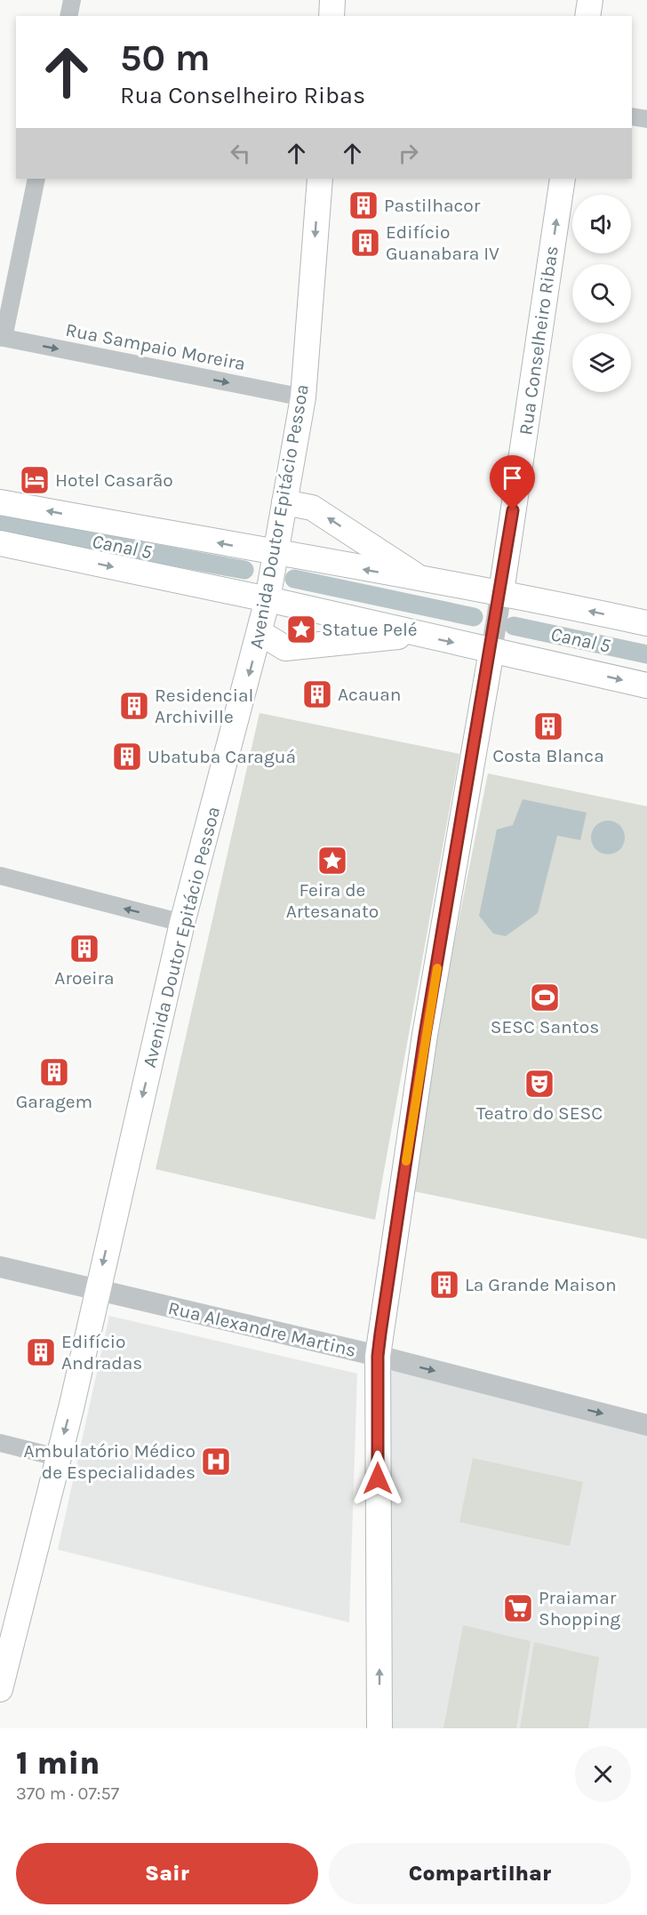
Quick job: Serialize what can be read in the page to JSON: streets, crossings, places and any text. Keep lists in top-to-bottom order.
{
  "streets": {
    "main road": ["Rua Conselheiro Ribas", "Avenida Doutor Epitácio Pessoa"],
    "street": ["Rua Sampaio Moreira", "Rua Alexandre Martins"]
  },
  "crossings": [
    ["Rua Conselheiro Ribas", "Rua Alexandre Martins"],
    ["Rua Sampaio Moreira", "Avenida Doutor Epitácio Pessoa"],
    ["Avenida Doutor Epitácio Pessoa", "Rua Alexandre Martins"]
  ],
  "one_way": [
    "Rua Conselheiro Ribas",
    "Rua Sampaio Moreira",
    "Avenida Doutor Epitácio Pessoa",
    "Rua Alexandre Martins"
  ],
  "water": ["Canal 5"],
  "places": {
    "building": [
      "Pastilhacor",
      "Edifício Guanabara IV",
      "Acauan",
      "Residencial Archiville",
      "Costa Blanca",
      "Ubatuba Caraguá",
      "Aroeira",
      "Garagem",
      "La Grande Maison",
      "Edifício Andradas"
    ],
    "hotel": ["Hotel Casarão"],
    "place": ["Statue Pelé", "Feira de Artesanato"],
    "sports": ["SESC Santos"],
    "theatre": ["Teatro do SESC"],
    "hospital": ["Ambulatório Médico de Especialidades"],
    "supermarket": ["Praiamar Shopping"]
  },
  "page": {
    "turn": ["50 m", "Rua Conselheiro Ribas"],
    "heading": ["1 min", "370 m · 07:57"],
    "buttons": ["Sair", "Compartilhar"]
  }
}
